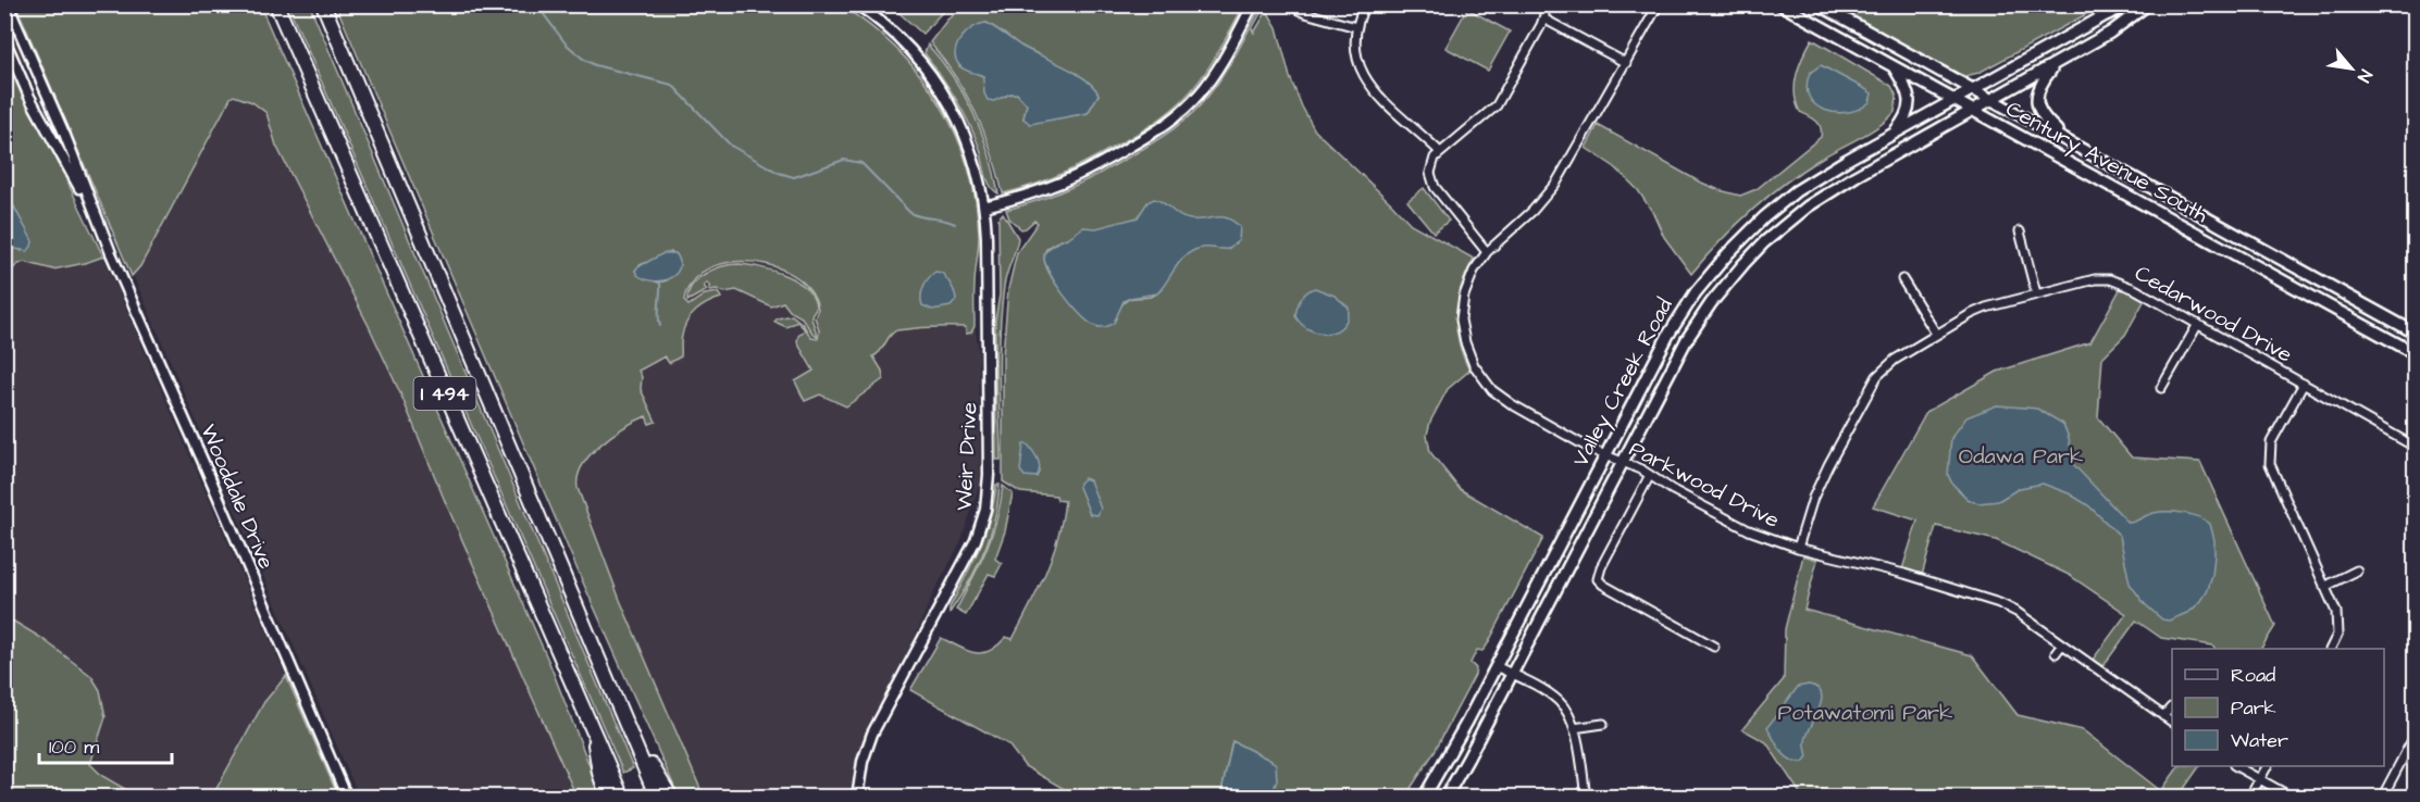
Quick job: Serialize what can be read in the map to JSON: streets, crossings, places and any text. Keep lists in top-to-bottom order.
{
  "streets": {
    "highway": ["I 494"],
    "main road": ["Century Avenue South", "Valley Creek Road"],
    "street": [
      "Cedarwood Drive",
      "Weir Drive",
      "Parkwood Drive",
      "Wooddale Drive"
    ]
  },
  "crossings": [
    ["Century Avenue South", "Valley Creek Road"],
    ["Cedarwood Drive", "Parkwood Drive"],
    ["Valley Creek Road", "Parkwood Drive"]
  ],
  "parks": ["Odawa Park", "Potawatomi Park"],
  "legend": ["Road", "Park", "Water"],
  "scale_bar": "100 m",
  "north": "bottom right"
}
